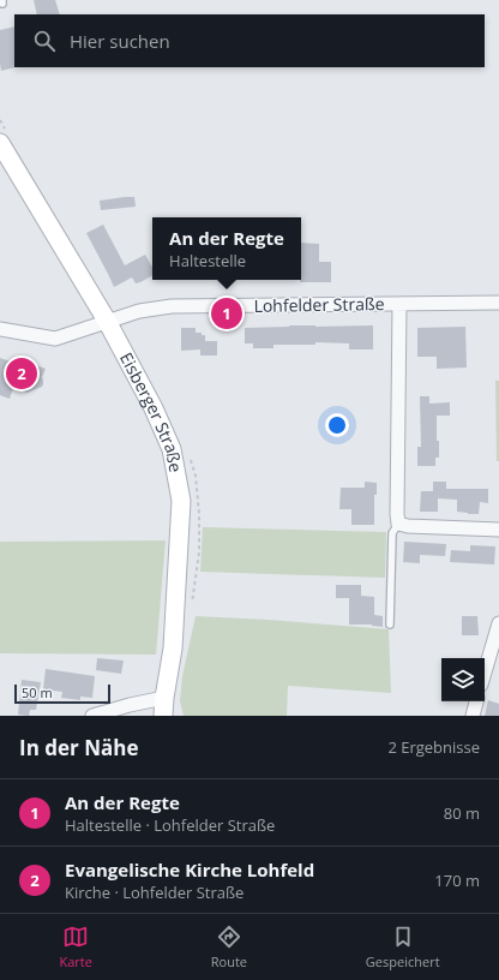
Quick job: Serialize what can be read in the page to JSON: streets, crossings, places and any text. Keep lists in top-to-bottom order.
{
  "streets": {
    "main road": ["Eisberger Straße"],
    "street": ["Lohfelder Straße"]
  },
  "crossings": [
    ["Lohfelder Straße", "Eisberger Straße"]
  ],
  "scale_bar": "50 m",
  "page": {
    "search": "Hier suchen",
    "popup": ["An der Regte", "Haltestelle"],
    "pins": ["1", "2"],
    "scale": "50 m",
    "heading": ["In der Nähe", "2 Ergebnisse"],
    "list": [
      {
        "mark": "1",
        "name": "An der Regte",
        "note": "Haltestelle · Lohfelder Straße",
        "value": "80 m"
      },
      {
        "mark": "2",
        "name": "Evangelische Kirche Lohfeld",
        "note": "Kirche · Lohfelder Straße",
        "value": "170 m"
      }
    ],
    "nav": ["Karte", "Route", "Gespeichert"]
  }
}
